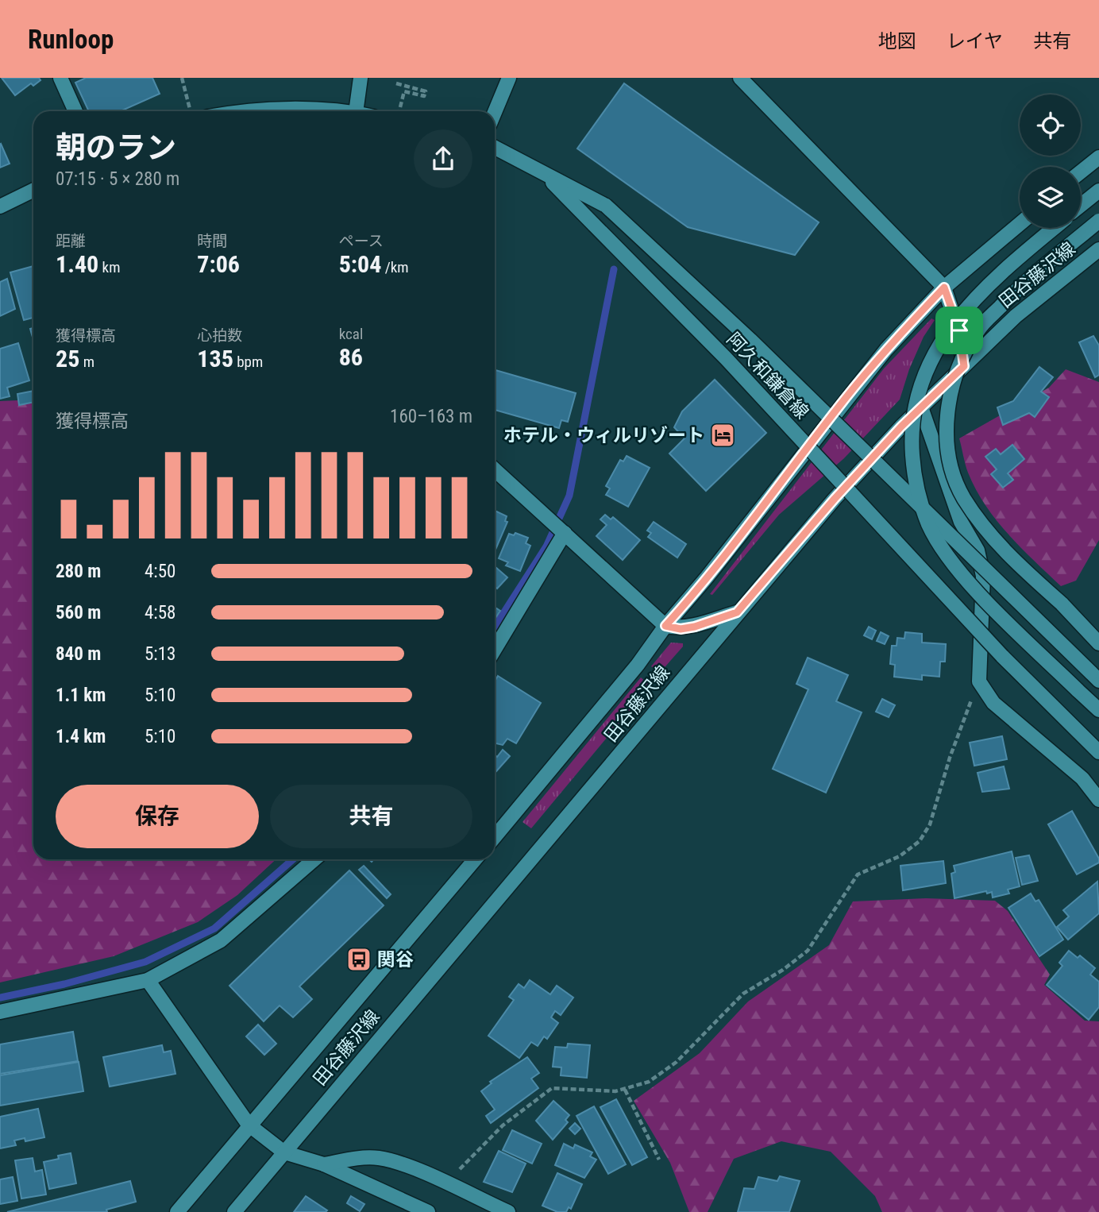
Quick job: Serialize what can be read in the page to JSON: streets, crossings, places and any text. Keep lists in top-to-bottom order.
{
  "streets": {
    "main road": ["田谷藤沢線", "阿久和鎌倉線"]
  },
  "places": {
    "hotel": ["ホテル・ウィルリゾート"],
    "bus stop": ["関谷"]
  },
  "page": {
    "header": "Runloop",
    "nav": ["地図", "レイヤ", "共有"],
    "heading": ["朝のラン", "07:15 · 5 × 280 m"],
    "stats": [
      ["距離", "1.40 km"],
      ["時間", "7:06"],
      ["ペース", "5:04 /km"],
      ["獲得標高", "25 m"],
      ["心拍数", "135 bpm"],
      ["kcal", "86"]
    ],
    "chart": ["獲得標高", "160–163 m"],
    "list": [
      {
        "name": "280 m",
        "note": "4:50"
      },
      {
        "name": "560 m",
        "note": "4:58"
      },
      {
        "name": "840 m",
        "note": "5:13"
      },
      {
        "name": "1.1 km",
        "note": "5:10"
      },
      {
        "name": "1.4 km",
        "note": "5:10"
      }
    ],
    "buttons": ["保存", "共有"]
  }
}
